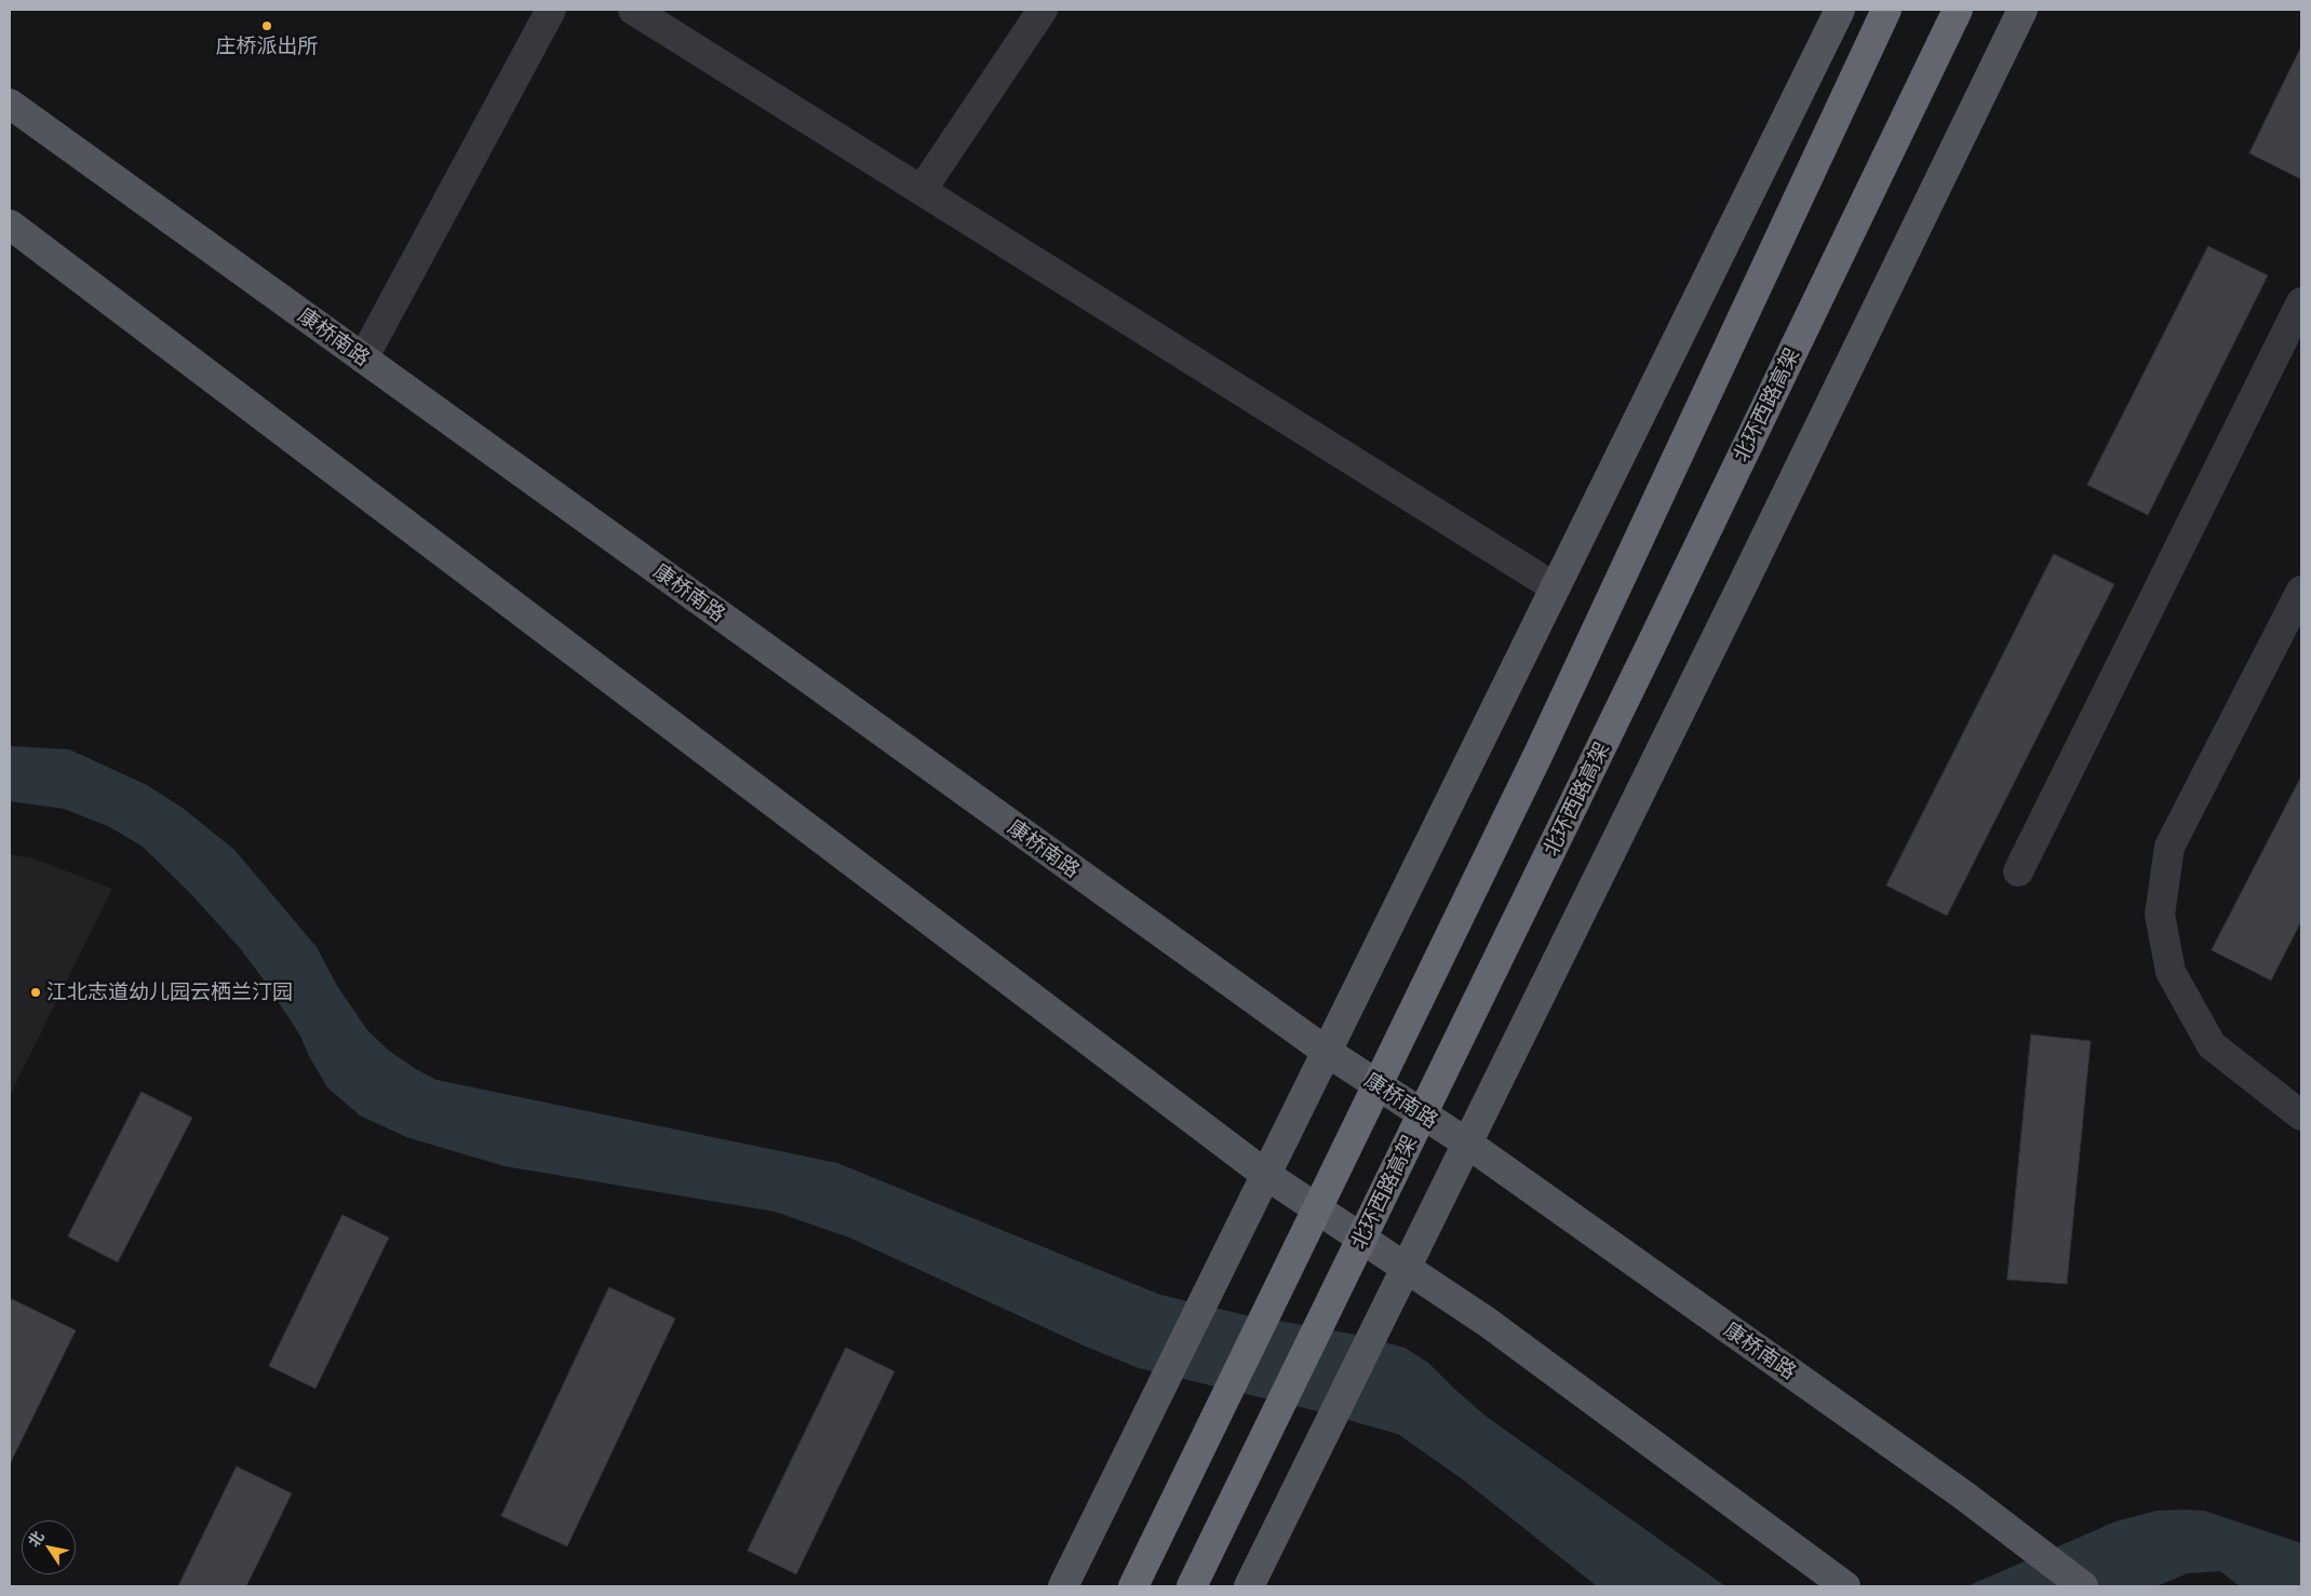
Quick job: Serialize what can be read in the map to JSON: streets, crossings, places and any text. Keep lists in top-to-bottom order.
{
  "streets": {
    "highway": ["北环西路高架"],
    "main road": ["康桥南路"]
  },
  "places": ["庄桥派出所", "江北志道幼儿园云栖兰汀园"],
  "north": "top left"
}
